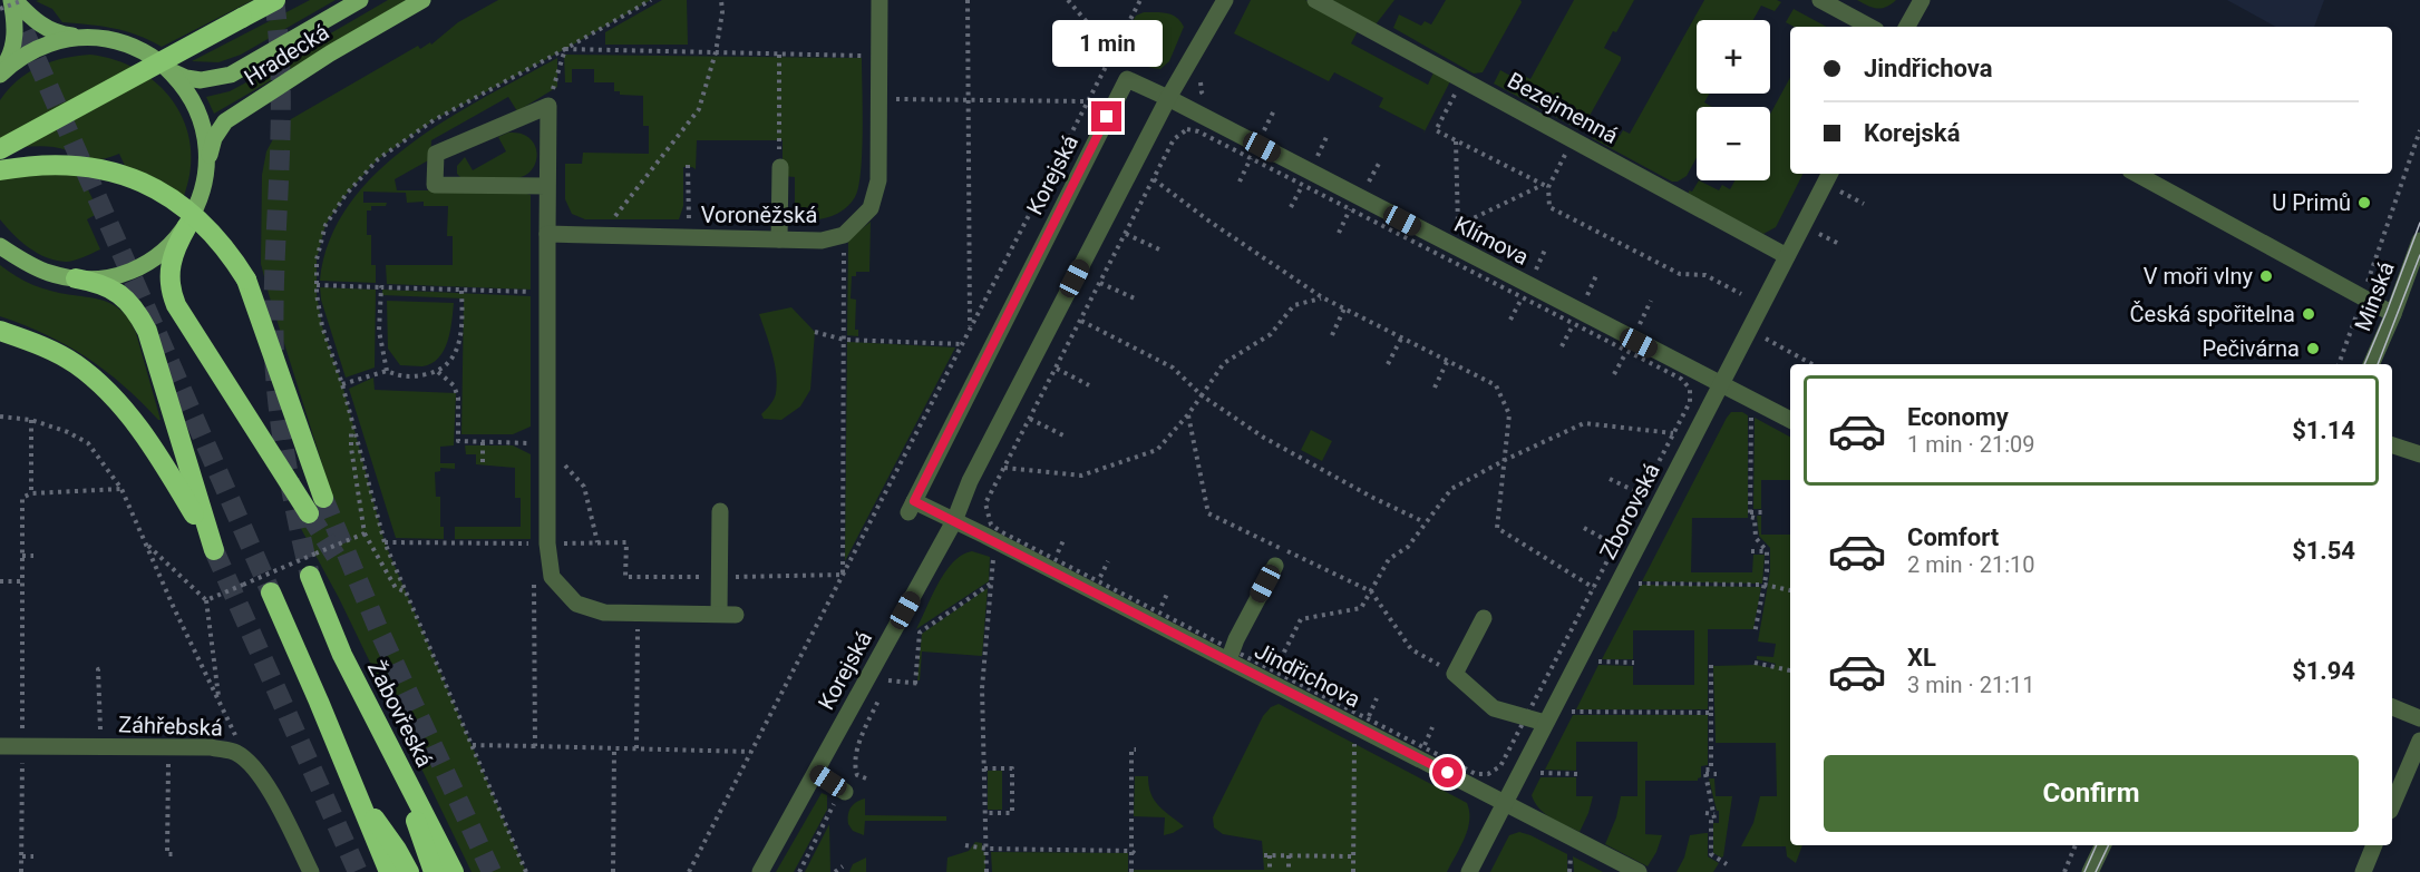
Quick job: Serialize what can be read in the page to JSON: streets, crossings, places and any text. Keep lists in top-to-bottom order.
{
  "streets": {
    "highway": ["Žabovřeská"],
    "main road": ["Hradecká"],
    "street": [
      "Bezejmenná",
      "Korejská",
      "Voroněžská",
      "Klímova",
      "Minská",
      "Zborovská",
      "Jindřichova",
      "Záhřebská"
    ]
  },
  "crossings": [
    ["Bezejmenná", "Zborovská"],
    ["Korejská", "Klímova"],
    ["Korejská", "Jindřichova"],
    ["Klímova", "Zborovská"],
    ["Zborovská", "Jindřichova"]
  ],
  "places": [
    "U Primů",
    "V moři vlny",
    "Česká spořitelna",
    "Pečivárna"
  ],
  "page": {
    "map_buttons": ["+", "−"],
    "bubble": "1 min",
    "banner": ["Jindřichova", "Korejská"],
    "list": [
      {
        "name": "Economy",
        "note": "1 min · 21:09",
        "value": "$1.14"
      },
      {
        "name": "Comfort",
        "note": "2 min · 21:10",
        "value": "$1.54"
      },
      {
        "name": "XL",
        "note": "3 min · 21:11",
        "value": "$1.94"
      }
    ],
    "buttons": "Confirm"
  }
}
